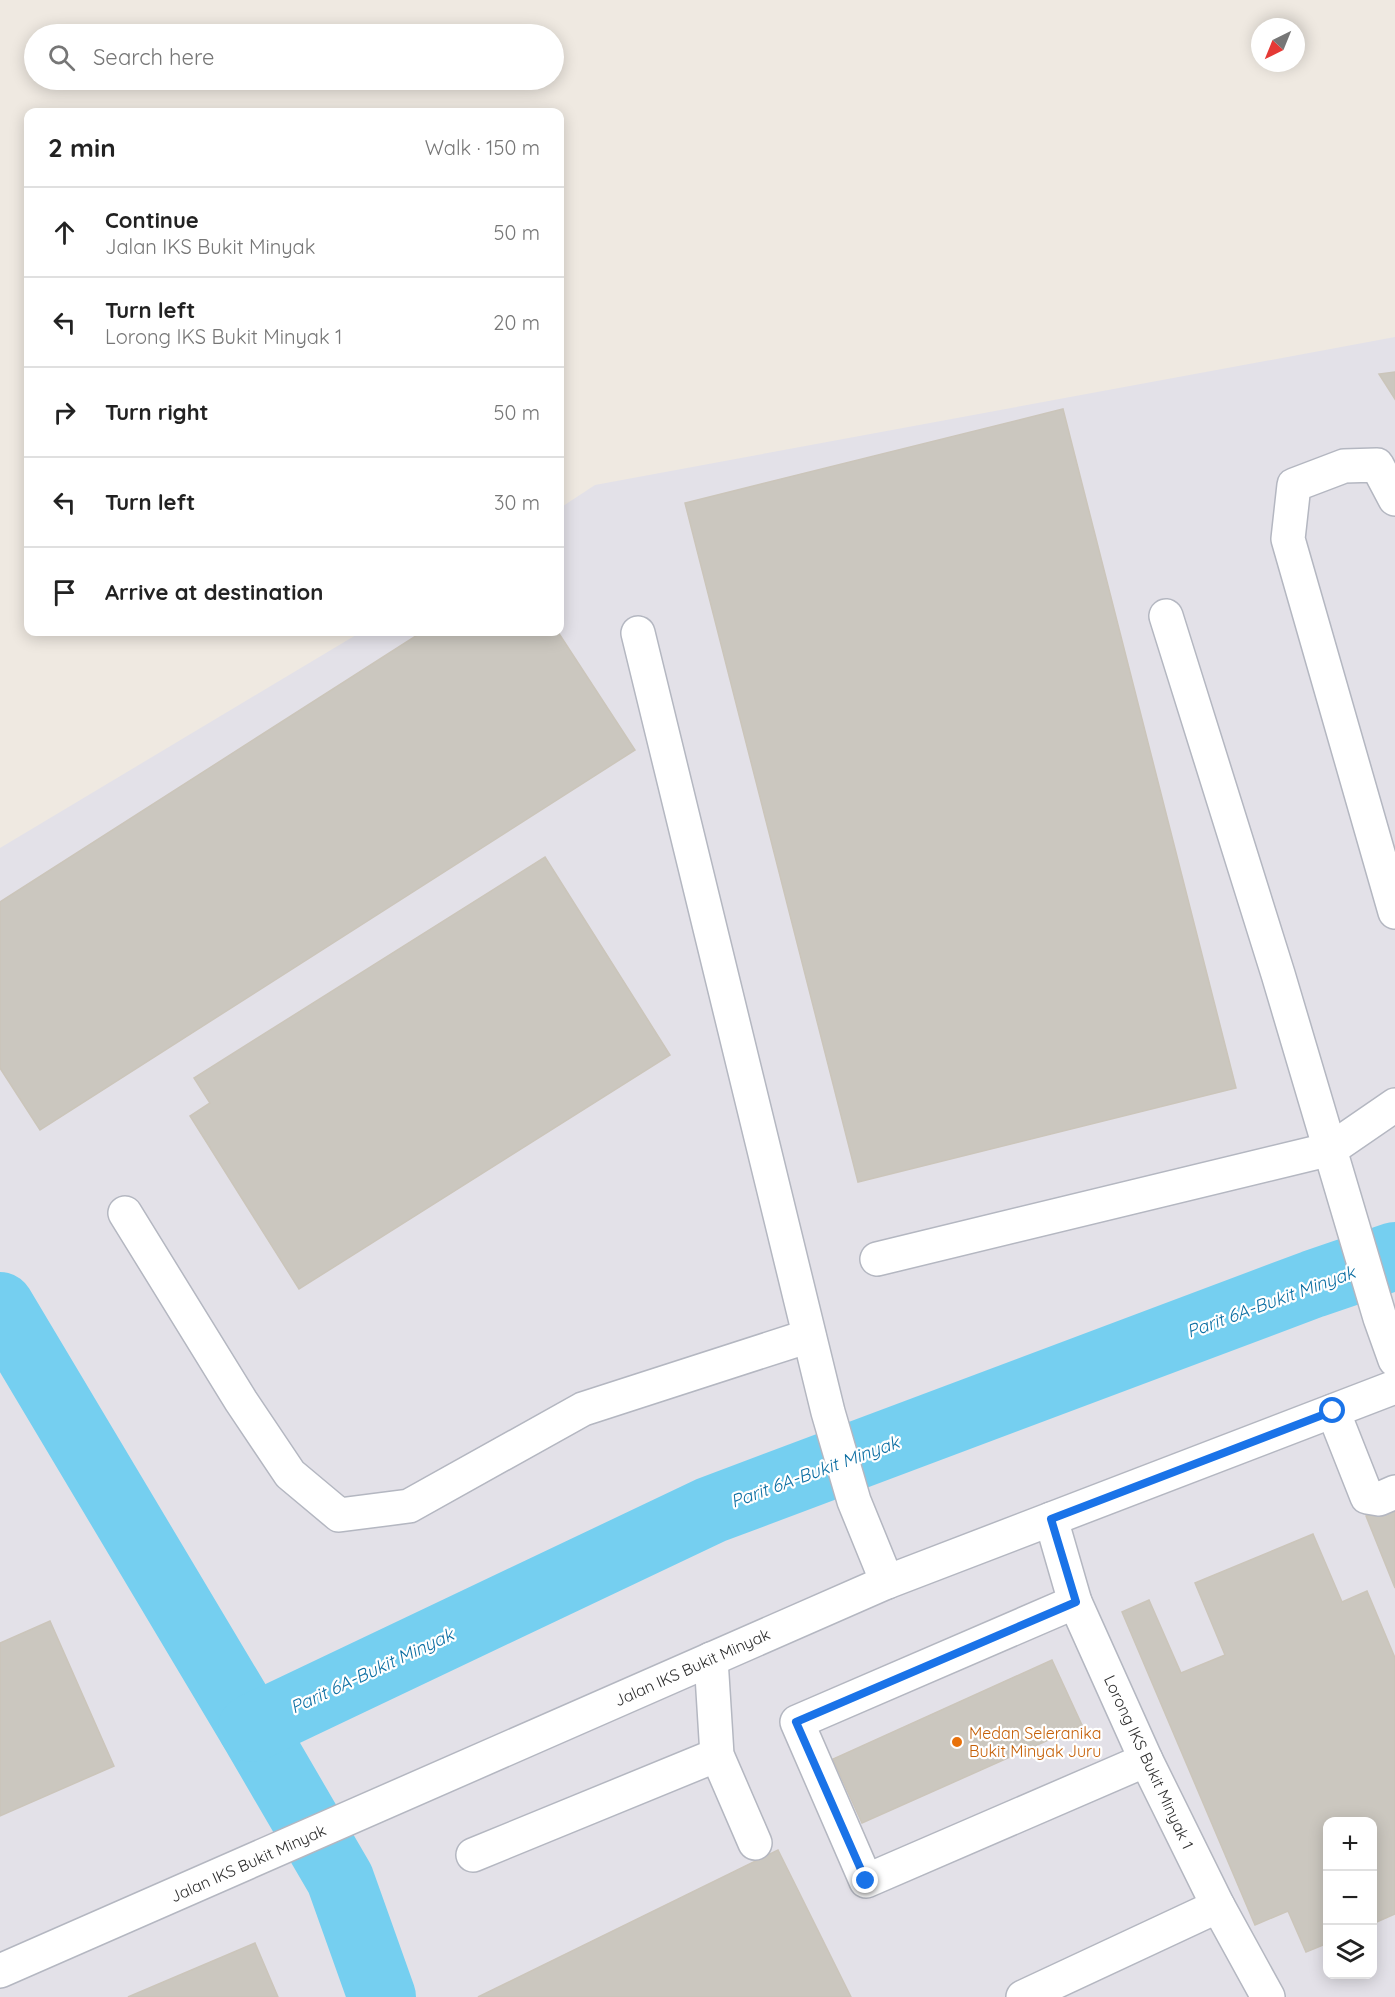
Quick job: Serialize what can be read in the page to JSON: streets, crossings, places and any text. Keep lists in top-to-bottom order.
{
  "streets": {
    "street": ["Jalan IKS Bukit Minyak", "Lorong IKS Bukit Minyak 1"]
  },
  "crossings": [
    ["Jalan IKS Bukit Minyak", "Lorong IKS Bukit Minyak 1"]
  ],
  "water": ["Parit 6A-Bukit Minyak"],
  "places": ["Medan Seleranika Bukit Minyak Juru"],
  "north": "bottom left",
  "page": {
    "search": "Search here",
    "heading": ["2 min", "Walk · 150 m"],
    "list": [
      ["Continue", "Jalan IKS Bukit Minyak", "50 m"],
      ["Turn left", "Lorong IKS Bukit Minyak 1", "20 m"],
      ["Turn right", "50 m"],
      ["Turn left", "30 m"],
      "Arrive at destination"
    ],
    "map_buttons": ["+", "−"]
  }
}
